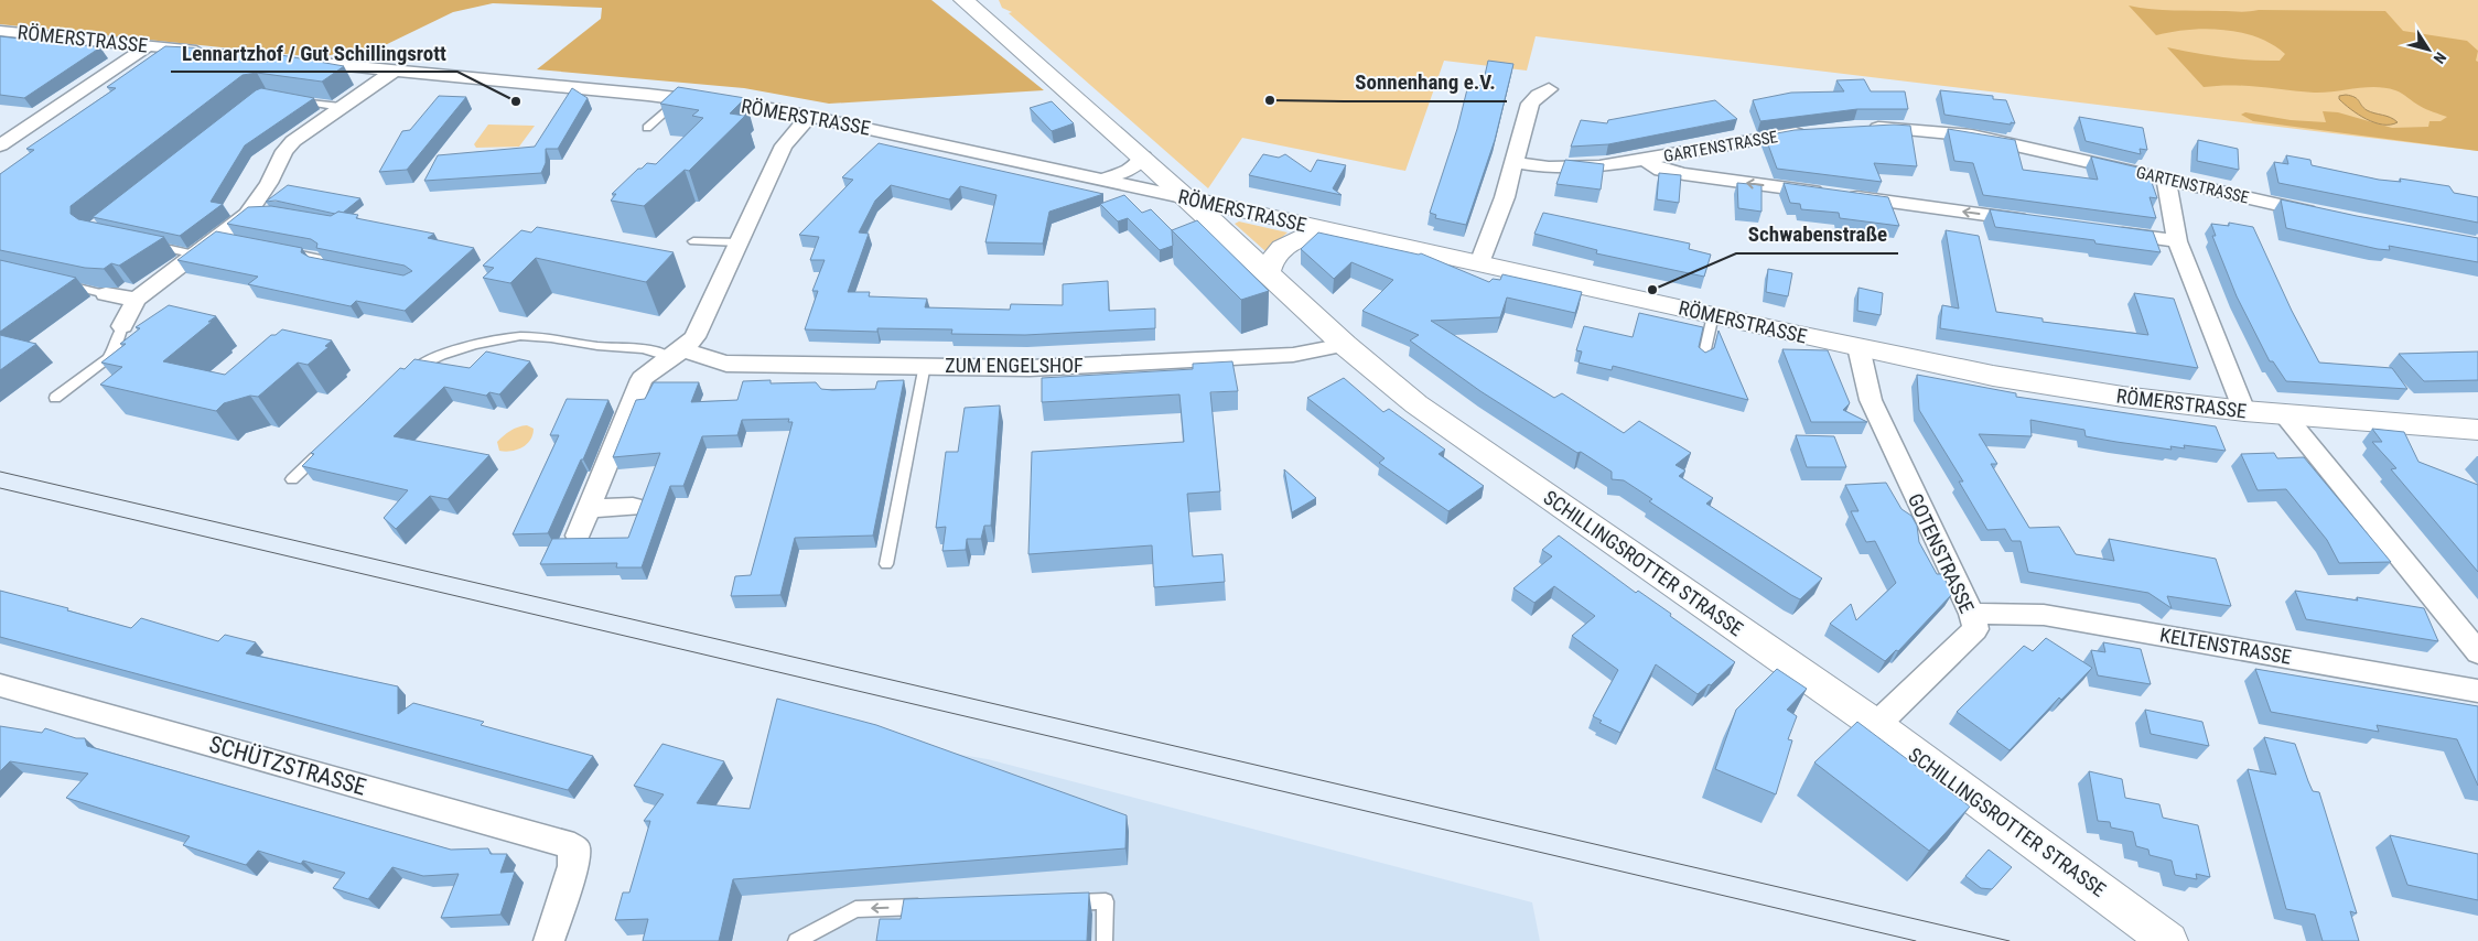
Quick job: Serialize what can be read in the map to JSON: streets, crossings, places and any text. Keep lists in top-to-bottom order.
{
  "streets": {
    "street": [
      "RÖMERSTRASSE",
      "GARTENSTRASSE",
      "ZUM ENGELSHOF",
      "GOTENSTRASSE",
      "SCHILLINGSROTTER STRASSE",
      "KELTENSTRASSE",
      "SCHÜTZSTRASSE"
    ]
  },
  "crossings": [
    ["RÖMERSTRASSE", "GOTENSTRASSE"],
    ["RÖMERSTRASSE", "SCHILLINGSROTTER STRASSE"],
    ["ZUM ENGELSHOF", "SCHILLINGSROTTER STRASSE"],
    ["GOTENSTRASSE", "SCHILLINGSROTTER STRASSE"],
    ["GOTENSTRASSE", "KELTENSTRASSE"]
  ],
  "places": ["Sonnenhang e.V.", "Lennartzhof / Gut Schillingsrott", "Schwabenstraße"],
  "north": "bottom right"
}
